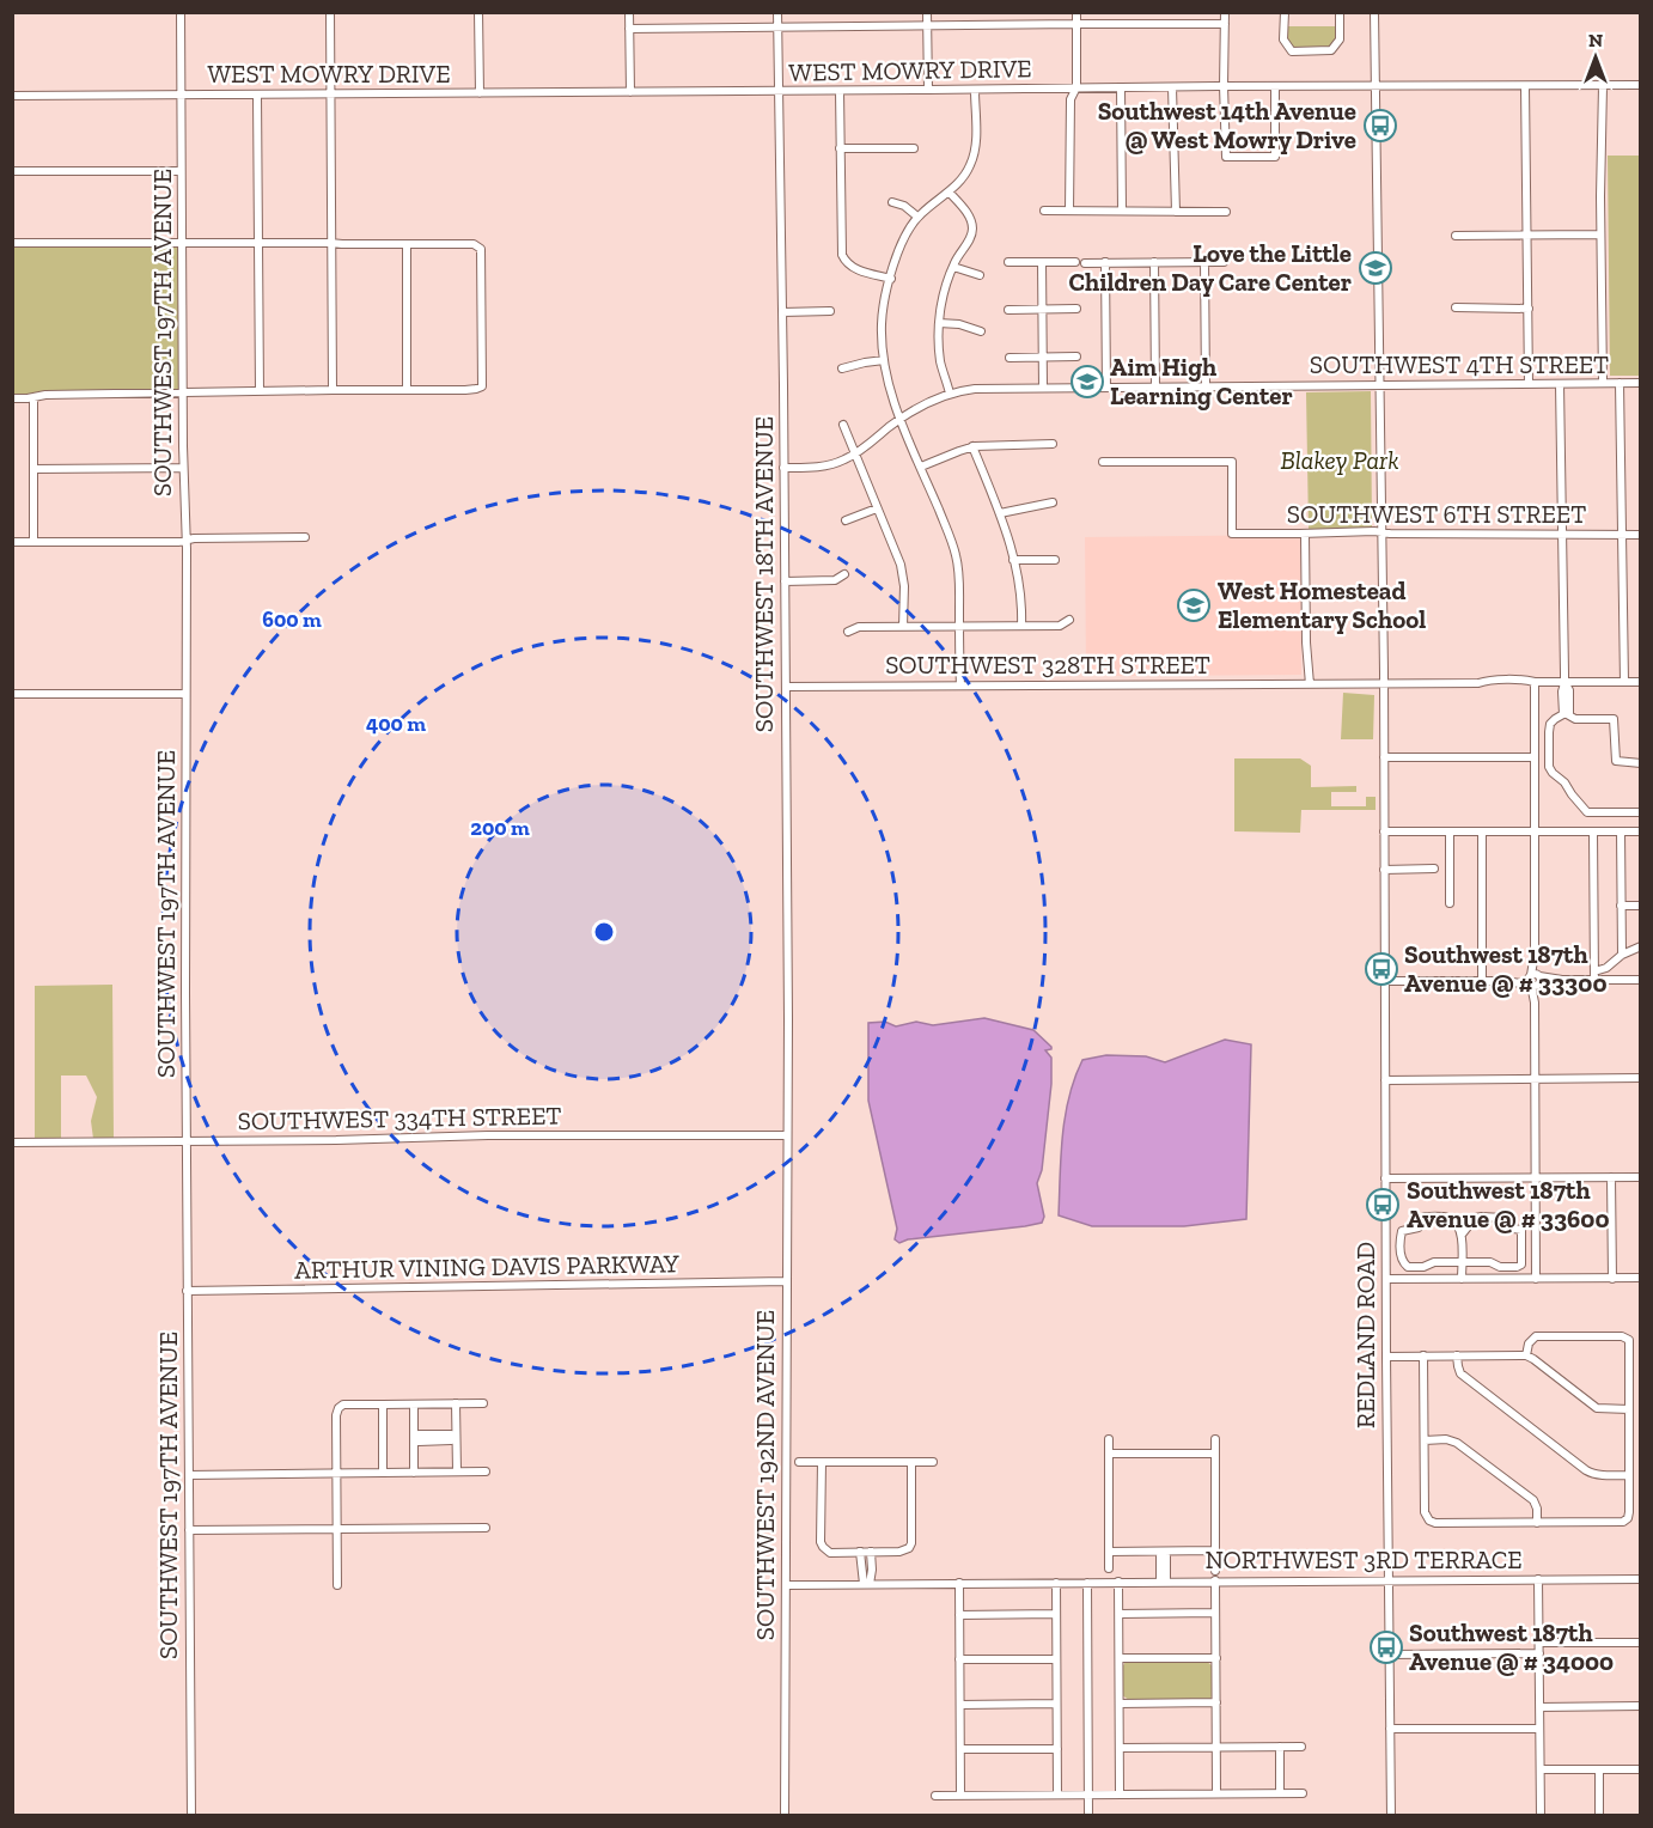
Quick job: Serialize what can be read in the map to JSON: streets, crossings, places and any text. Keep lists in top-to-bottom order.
{
  "streets": {
    "street": [
      "WEST MOWRY DRIVE",
      "SOUTHWEST 197TH AVENUE",
      "SOUTHWEST 4TH STREET",
      "SOUTHWEST 6TH STREET",
      "SOUTHWEST 18TH AVENUE",
      "SOUTHWEST 328TH STREET",
      "SOUTHWEST 334TH STREET",
      "ARTHUR VINING DAVIS PARKWAY",
      "REDLAND ROAD",
      "SOUTHWEST 192ND AVENUE",
      "NORTHWEST 3RD TERRACE"
    ]
  },
  "crossings": [
    ["WEST MOWRY DRIVE", "SOUTHWEST 197TH AVENUE"],
    ["WEST MOWRY DRIVE", "SOUTHWEST 18TH AVENUE"],
    ["WEST MOWRY DRIVE", "REDLAND ROAD"],
    ["SOUTHWEST 197TH AVENUE", "SOUTHWEST 334TH STREET"],
    ["SOUTHWEST 197TH AVENUE", "ARTHUR VINING DAVIS PARKWAY"],
    ["SOUTHWEST 4TH STREET", "SOUTHWEST 18TH AVENUE"],
    ["SOUTHWEST 4TH STREET", "REDLAND ROAD"],
    ["SOUTHWEST 6TH STREET", "REDLAND ROAD"],
    ["SOUTHWEST 18TH AVENUE", "SOUTHWEST 328TH STREET"],
    ["SOUTHWEST 18TH AVENUE", "SOUTHWEST 334TH STREET"],
    ["SOUTHWEST 18TH AVENUE", "SOUTHWEST 192ND AVENUE"],
    ["SOUTHWEST 328TH STREET", "REDLAND ROAD"],
    ["SOUTHWEST 334TH STREET", "SOUTHWEST 192ND AVENUE"],
    ["ARTHUR VINING DAVIS PARKWAY", "SOUTHWEST 192ND AVENUE"],
    ["REDLAND ROAD", "NORTHWEST 3RD TERRACE"]
  ],
  "parks": ["Blakey Park"],
  "places": {
    "bus stop": [
      "Southwest 14th Avenue @ West Mowry Drive",
      "Southwest 187th Avenue @ # 33300",
      "Southwest 187th Avenue @ # 33600",
      "Southwest 187th Avenue @ # 34000"
    ],
    "school or university": ["Love the Little Children Day Care Center", "Aim High Learning Center", "West Homestead Elementary School"]
  },
  "north": "top",
  "rings": ["600 m", "400 m", "200 m"]
}
